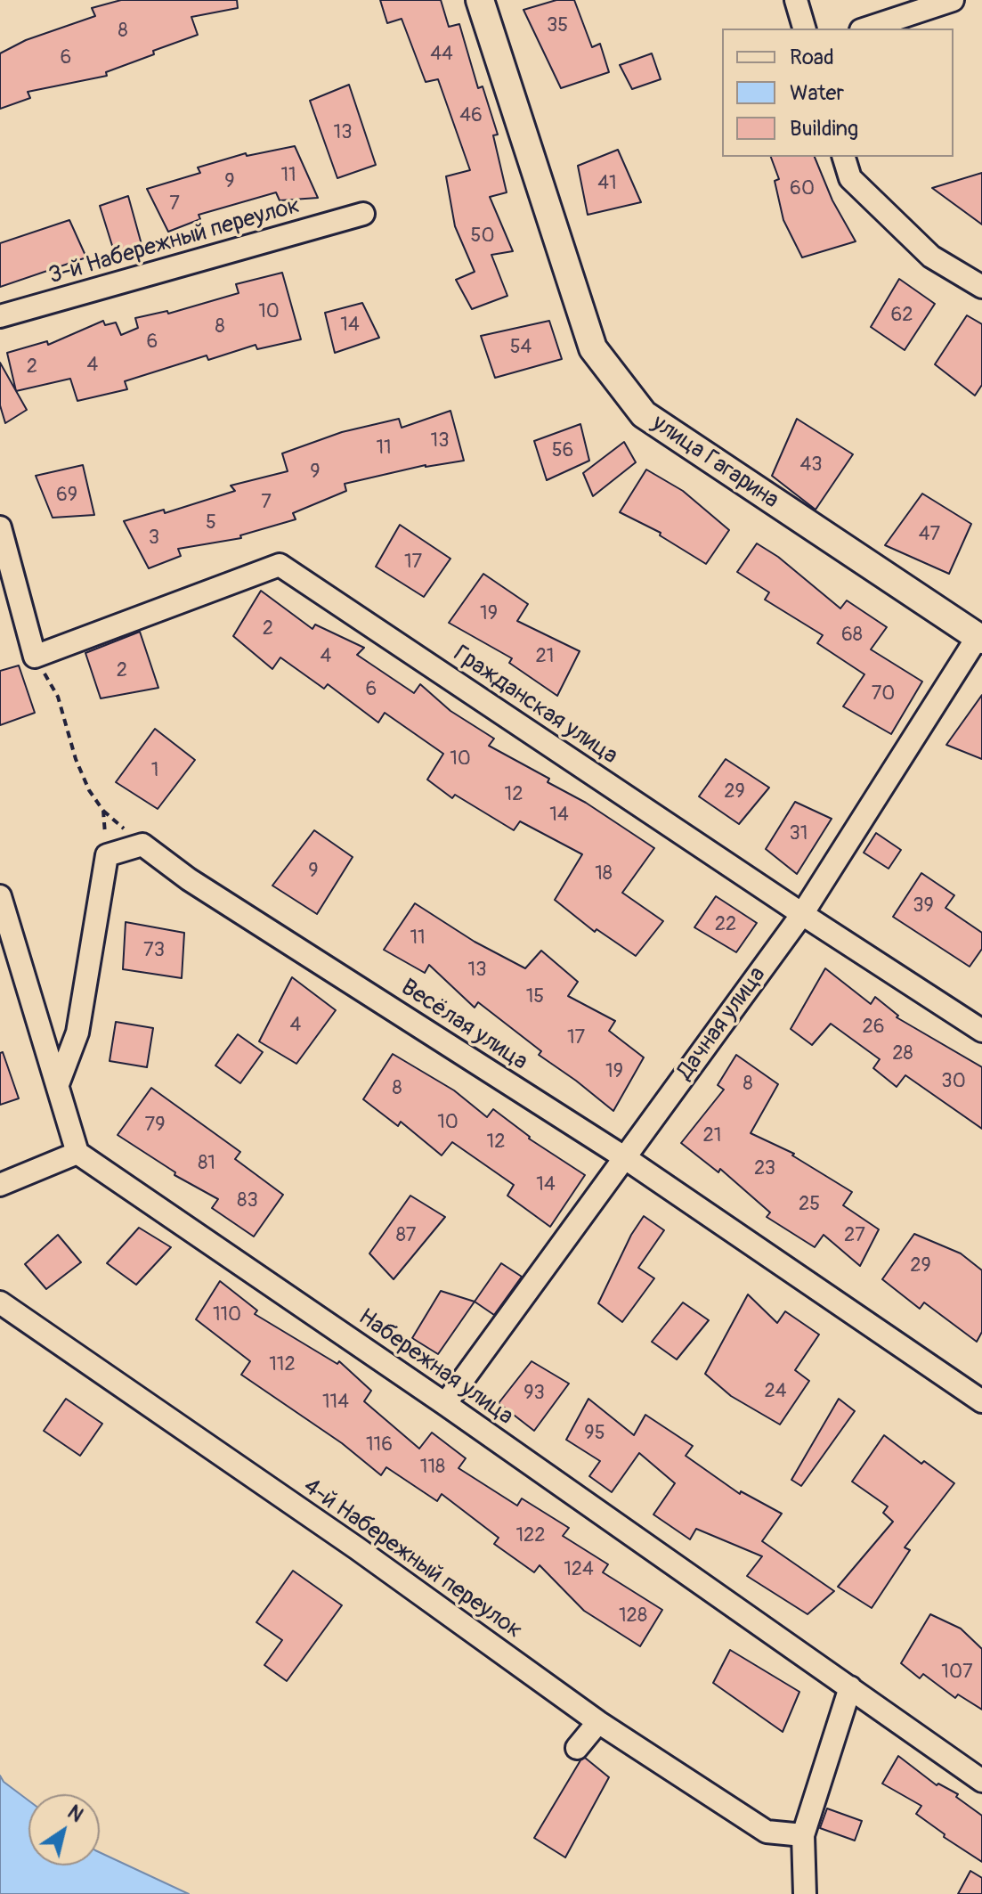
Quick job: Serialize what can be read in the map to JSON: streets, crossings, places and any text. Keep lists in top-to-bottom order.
{
  "streets": {
    "main road": ["улица Гагарина"],
    "street": [
      "3-й Набережный переулок",
      "Гражданская улица",
      "Дачная улица",
      "Весёлая улица",
      "Набережная улица",
      "4-й Набережный переулок"
    ]
  },
  "crossings": [
    ["улица Гагарина", "Дачная улица"],
    ["Гражданская улица", "Дачная улица"],
    ["Дачная улица", "Весёлая улица"],
    ["Дачная улица", "Набережная улица"]
  ],
  "house_numbers": [
    "35",
    "8",
    "44",
    "6",
    "46",
    "13",
    "11",
    "9",
    "41",
    "60",
    "7",
    "50",
    "10",
    "62",
    "14",
    "8",
    "6",
    "54",
    "4",
    "2",
    "13",
    "11",
    "56",
    "43",
    "9",
    "69",
    "7",
    "5",
    "47",
    "3",
    "17",
    "19",
    "2",
    "68",
    "4",
    "21",
    "2",
    "6",
    "70",
    "10",
    "1",
    "29",
    "12",
    "14",
    "31",
    "9",
    "18",
    "39",
    "22",
    "11",
    "73",
    "13",
    "15",
    "4",
    "26",
    "17",
    "28",
    "19",
    "30",
    "8",
    "8",
    "10",
    "79",
    "21",
    "12",
    "81",
    "23",
    "14",
    "83",
    "25",
    "87",
    "27",
    "29",
    "110",
    "112",
    "24",
    "93",
    "114",
    "95",
    "116",
    "118",
    "122",
    "124",
    "128",
    "107"
  ],
  "legend": ["Road", "Water", "Building"],
  "north": "top right"
}
